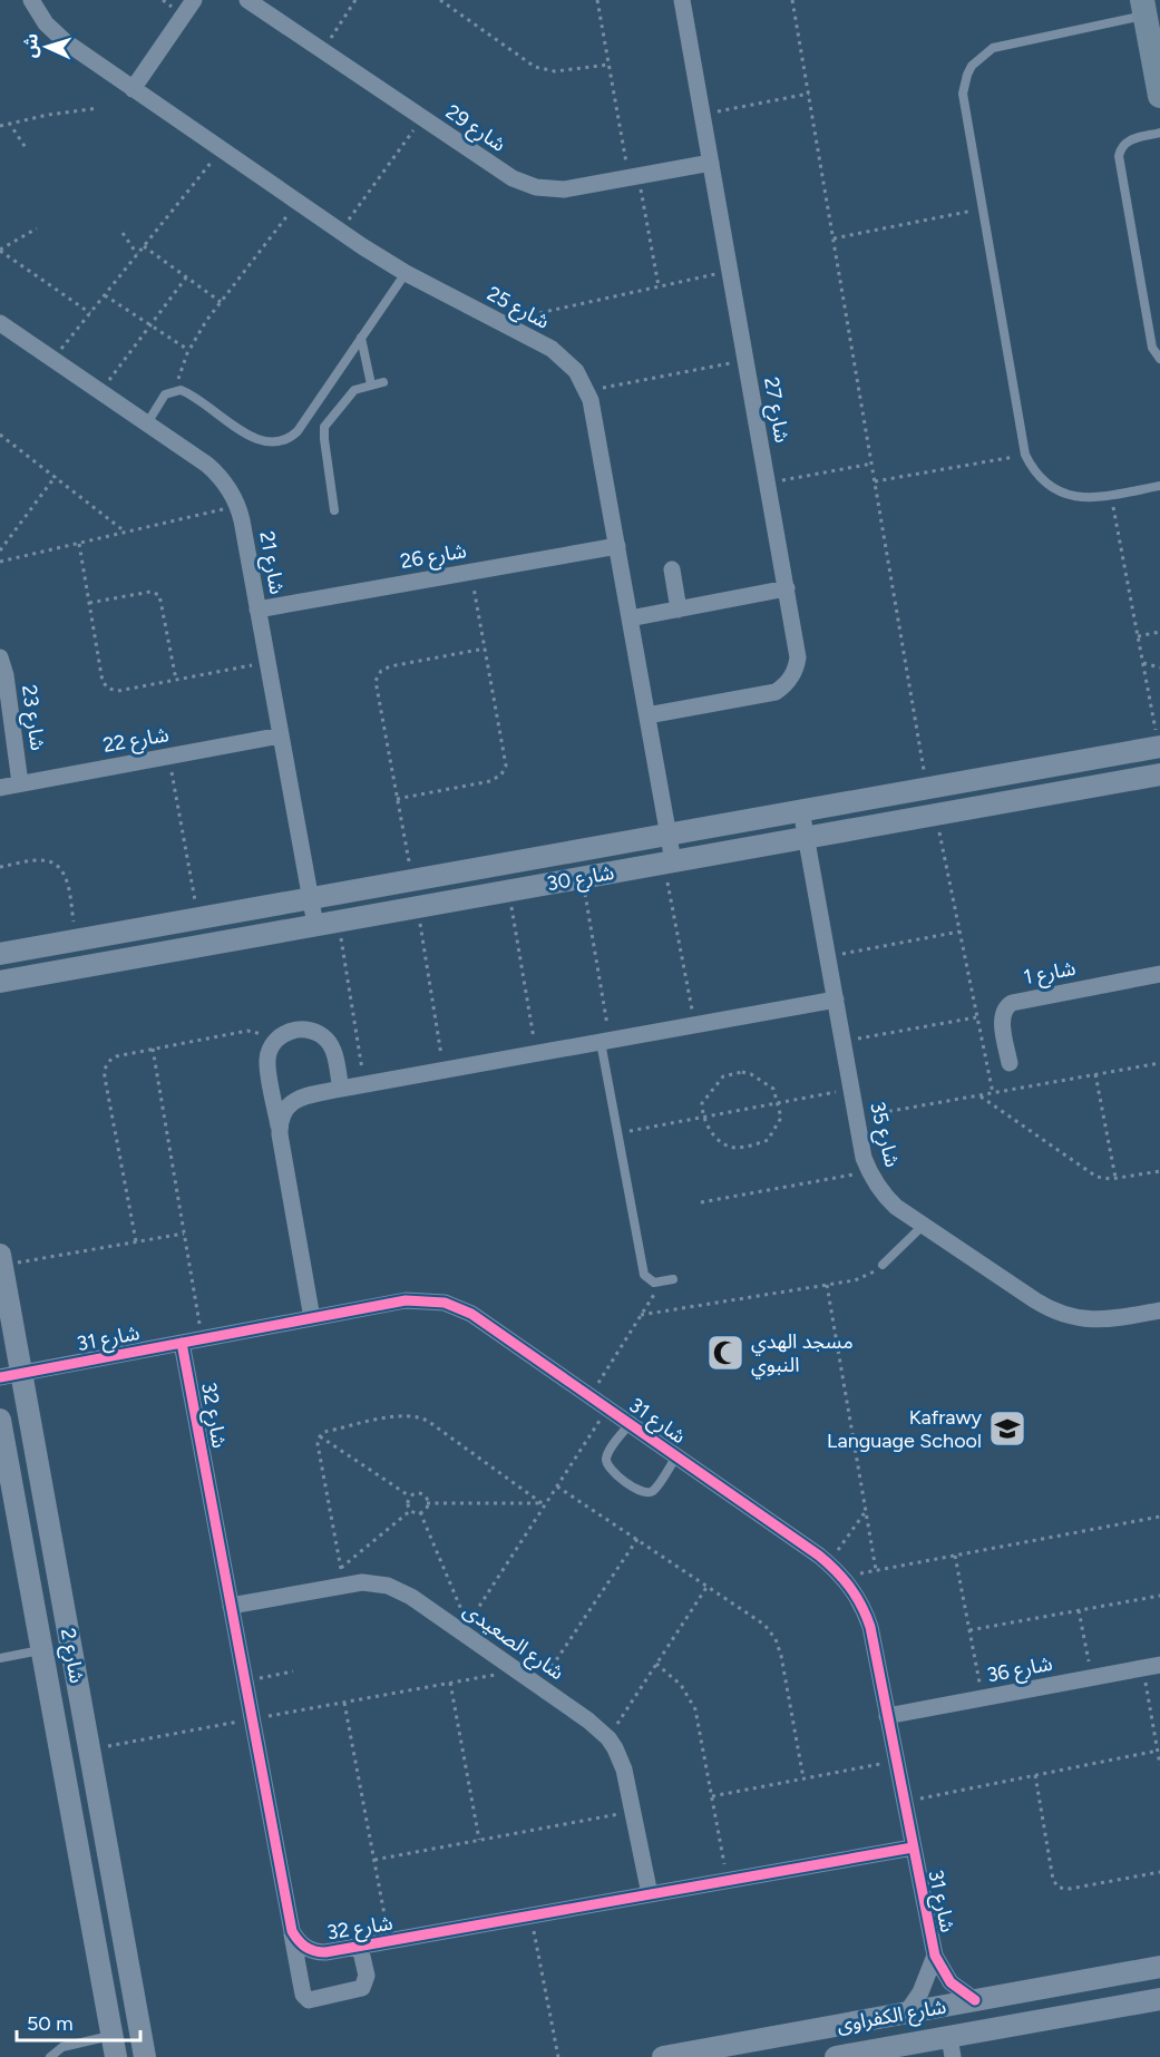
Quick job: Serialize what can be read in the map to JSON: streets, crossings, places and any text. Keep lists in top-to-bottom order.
{
  "streets": {
    "street": [
      "شارع 29",
      "شارع 25",
      "شارع 27",
      "شارع 26",
      "شارع 21",
      "شارع 23",
      "شارع 22",
      "شارع 30",
      "شارع 1",
      "شارع 35",
      "شارع 31",
      "شارع 32",
      "شارع الصعيدى",
      "شارع 2",
      "شارع 36",
      "شارع الكفراوى"
    ]
  },
  "crossings": [
    ["شارع 29", "شارع 27"],
    ["شارع 25", "شارع 27"],
    ["شارع 25", "شارع 26"],
    ["شارع 25", "شارع 30"],
    ["شارع 26", "شارع 21"],
    ["شارع 21", "شارع 22"],
    ["شارع 21", "شارع 30"],
    ["شارع 23", "شارع 22"],
    ["شارع 30", "شارع 35"],
    ["شارع 31", "شارع 32"],
    ["شارع 31", "شارع 2"],
    ["شارع 31", "شارع 36"],
    ["شارع 31", "شارع الكفراوى"],
    ["شارع 32", "شارع الصعيدى"]
  ],
  "places": {
    "mosque": ["مسجد الهدي النبوي"],
    "school or university": ["Kafrawy Language School"]
  },
  "scale_bar": "50 m",
  "north": "left"
}
